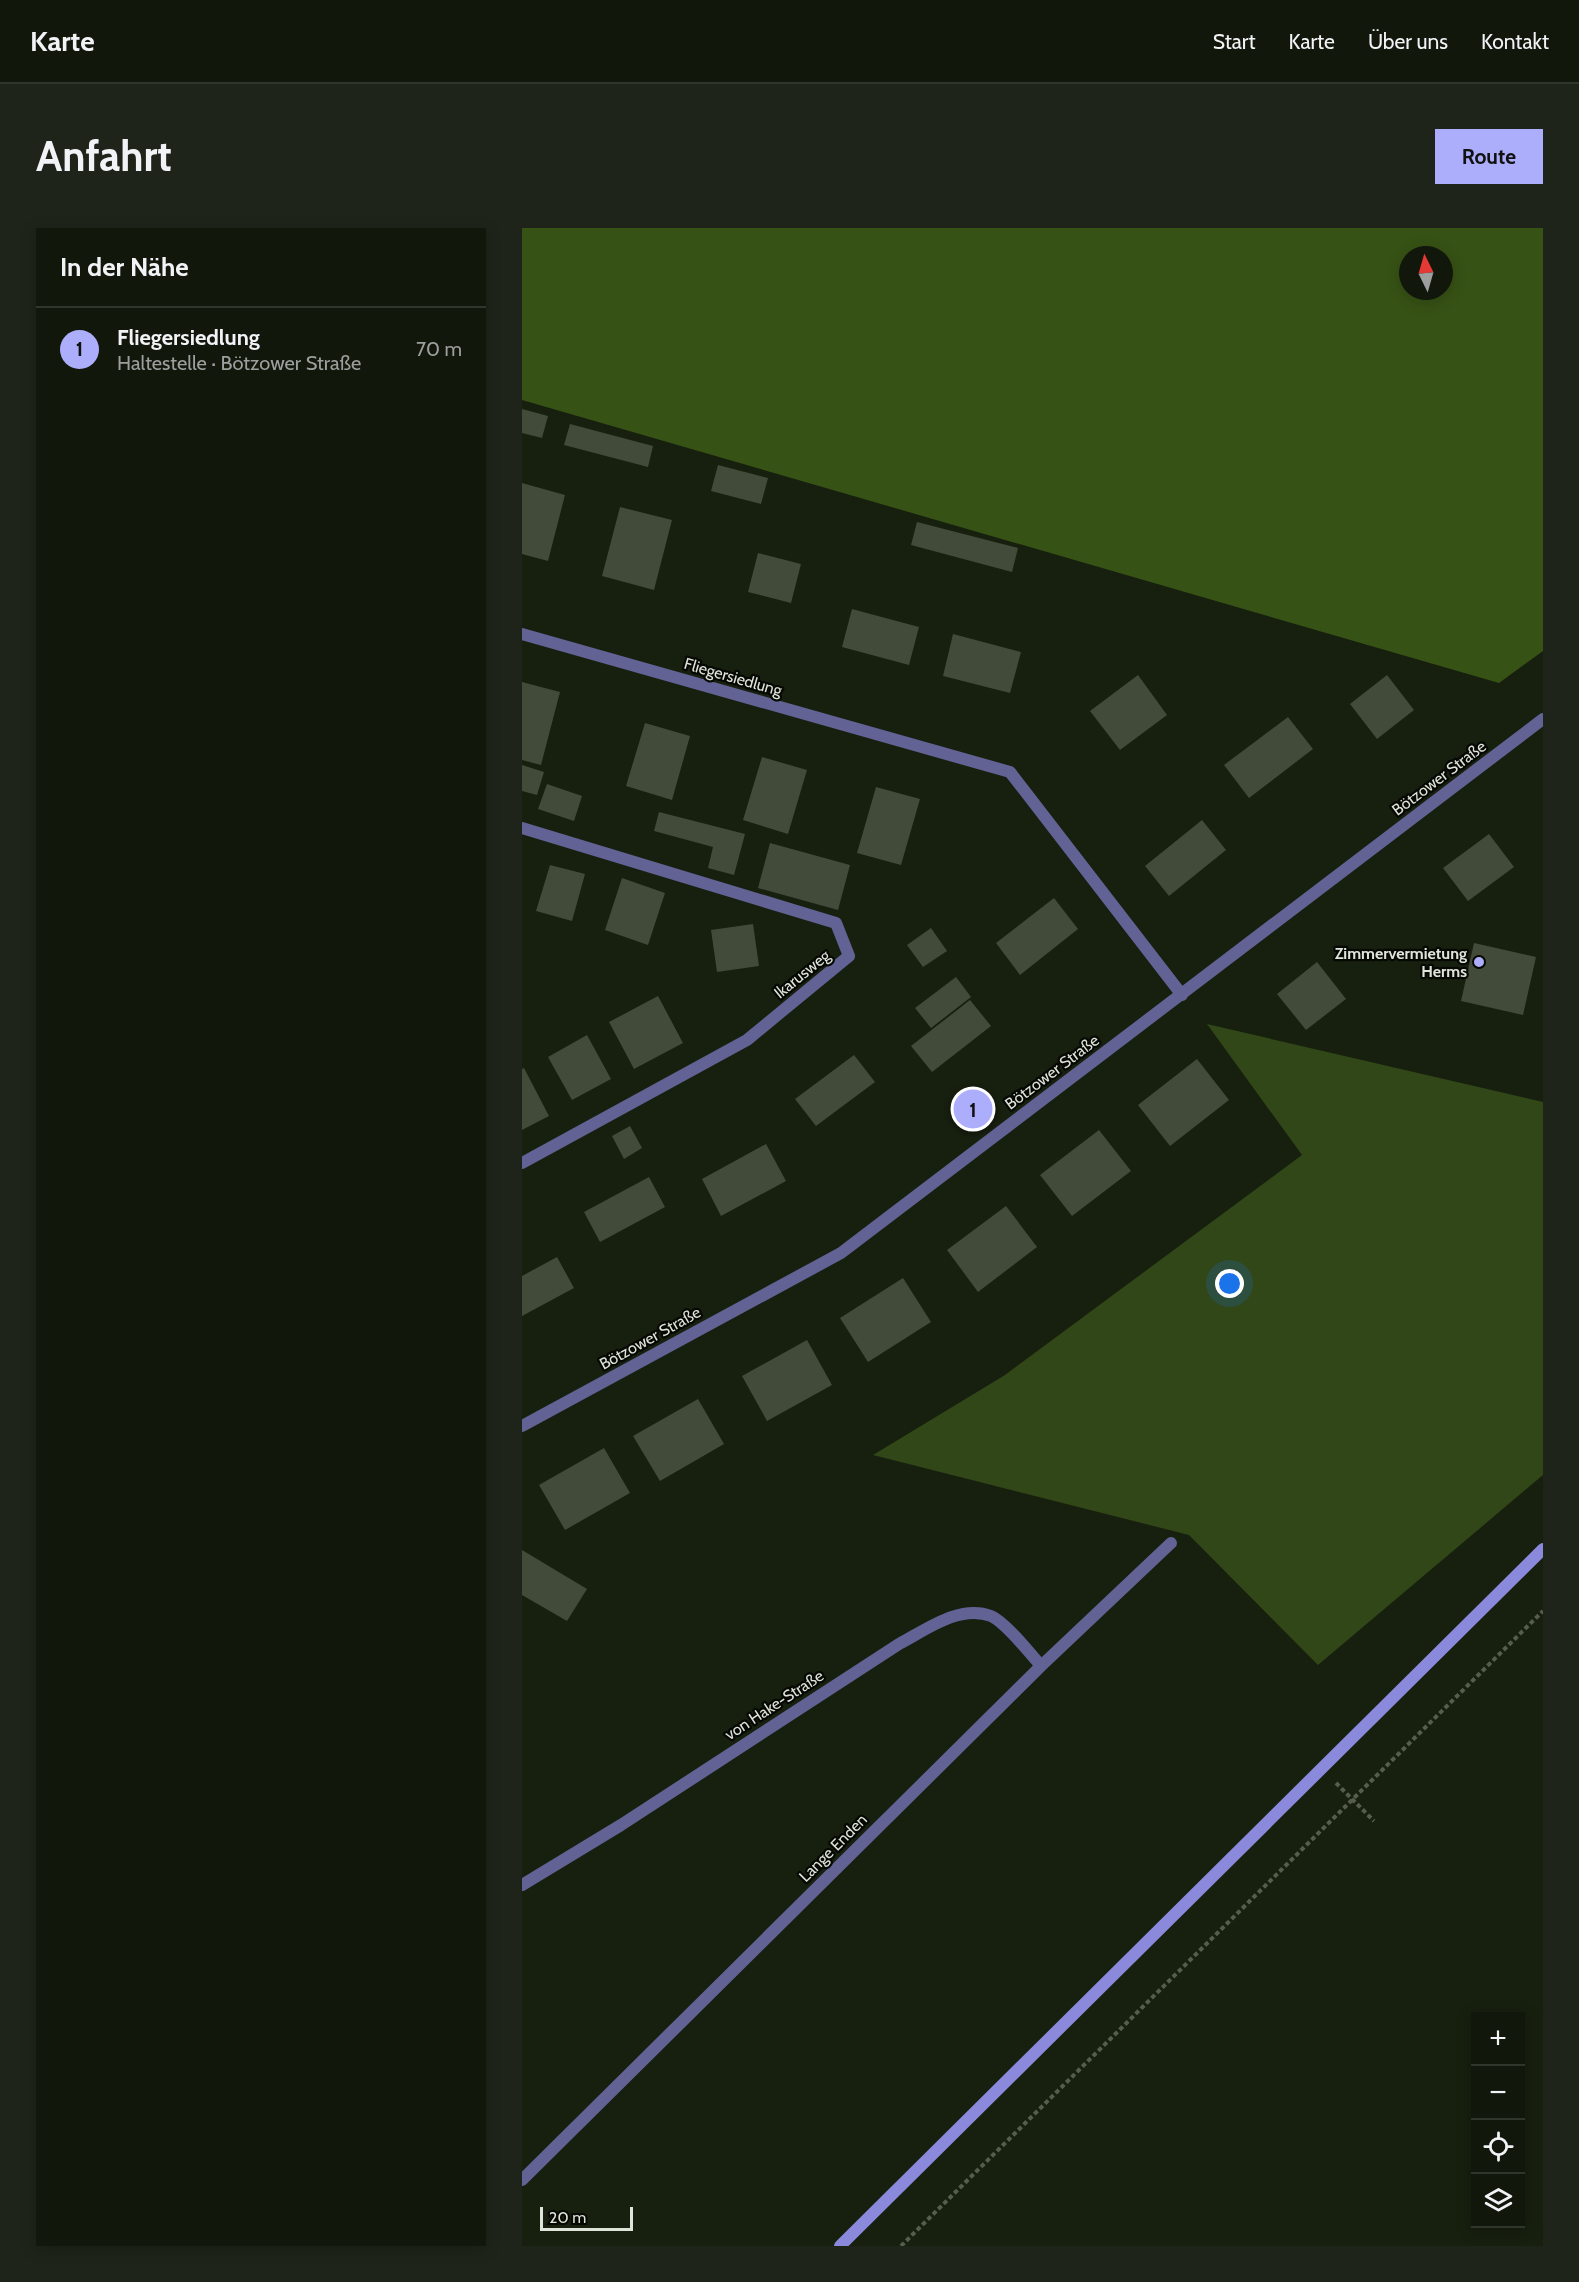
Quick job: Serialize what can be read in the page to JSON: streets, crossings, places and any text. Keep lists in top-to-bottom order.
{
  "streets": {
    "street": [
      "Fliegersiedlung",
      "Bötzower Straße",
      "Ikarusweg",
      "von Hake-Straße",
      "Lange Enden"
    ]
  },
  "crossings": [
    ["Fliegersiedlung", "Bötzower Straße"],
    ["von Hake-Straße", "Lange Enden"]
  ],
  "places": ["Zimmervermietung Herms"],
  "scale_bar": "20 m",
  "north": "top",
  "page": {
    "header": "Karte",
    "nav": [
      "Start",
      "Karte",
      "Über uns",
      "Kontakt"
    ],
    "buttons": "Route",
    "title": "Anfahrt",
    "heading": "In der Nähe",
    "list": [
      {
        "mark": "1",
        "name": "Fliegersiedlung",
        "note": "Haltestelle · Bötzower Straße",
        "value": "70 m"
      }
    ],
    "pins": "1",
    "map_buttons": ["+", "−"],
    "scale": "20 m"
  }
}
